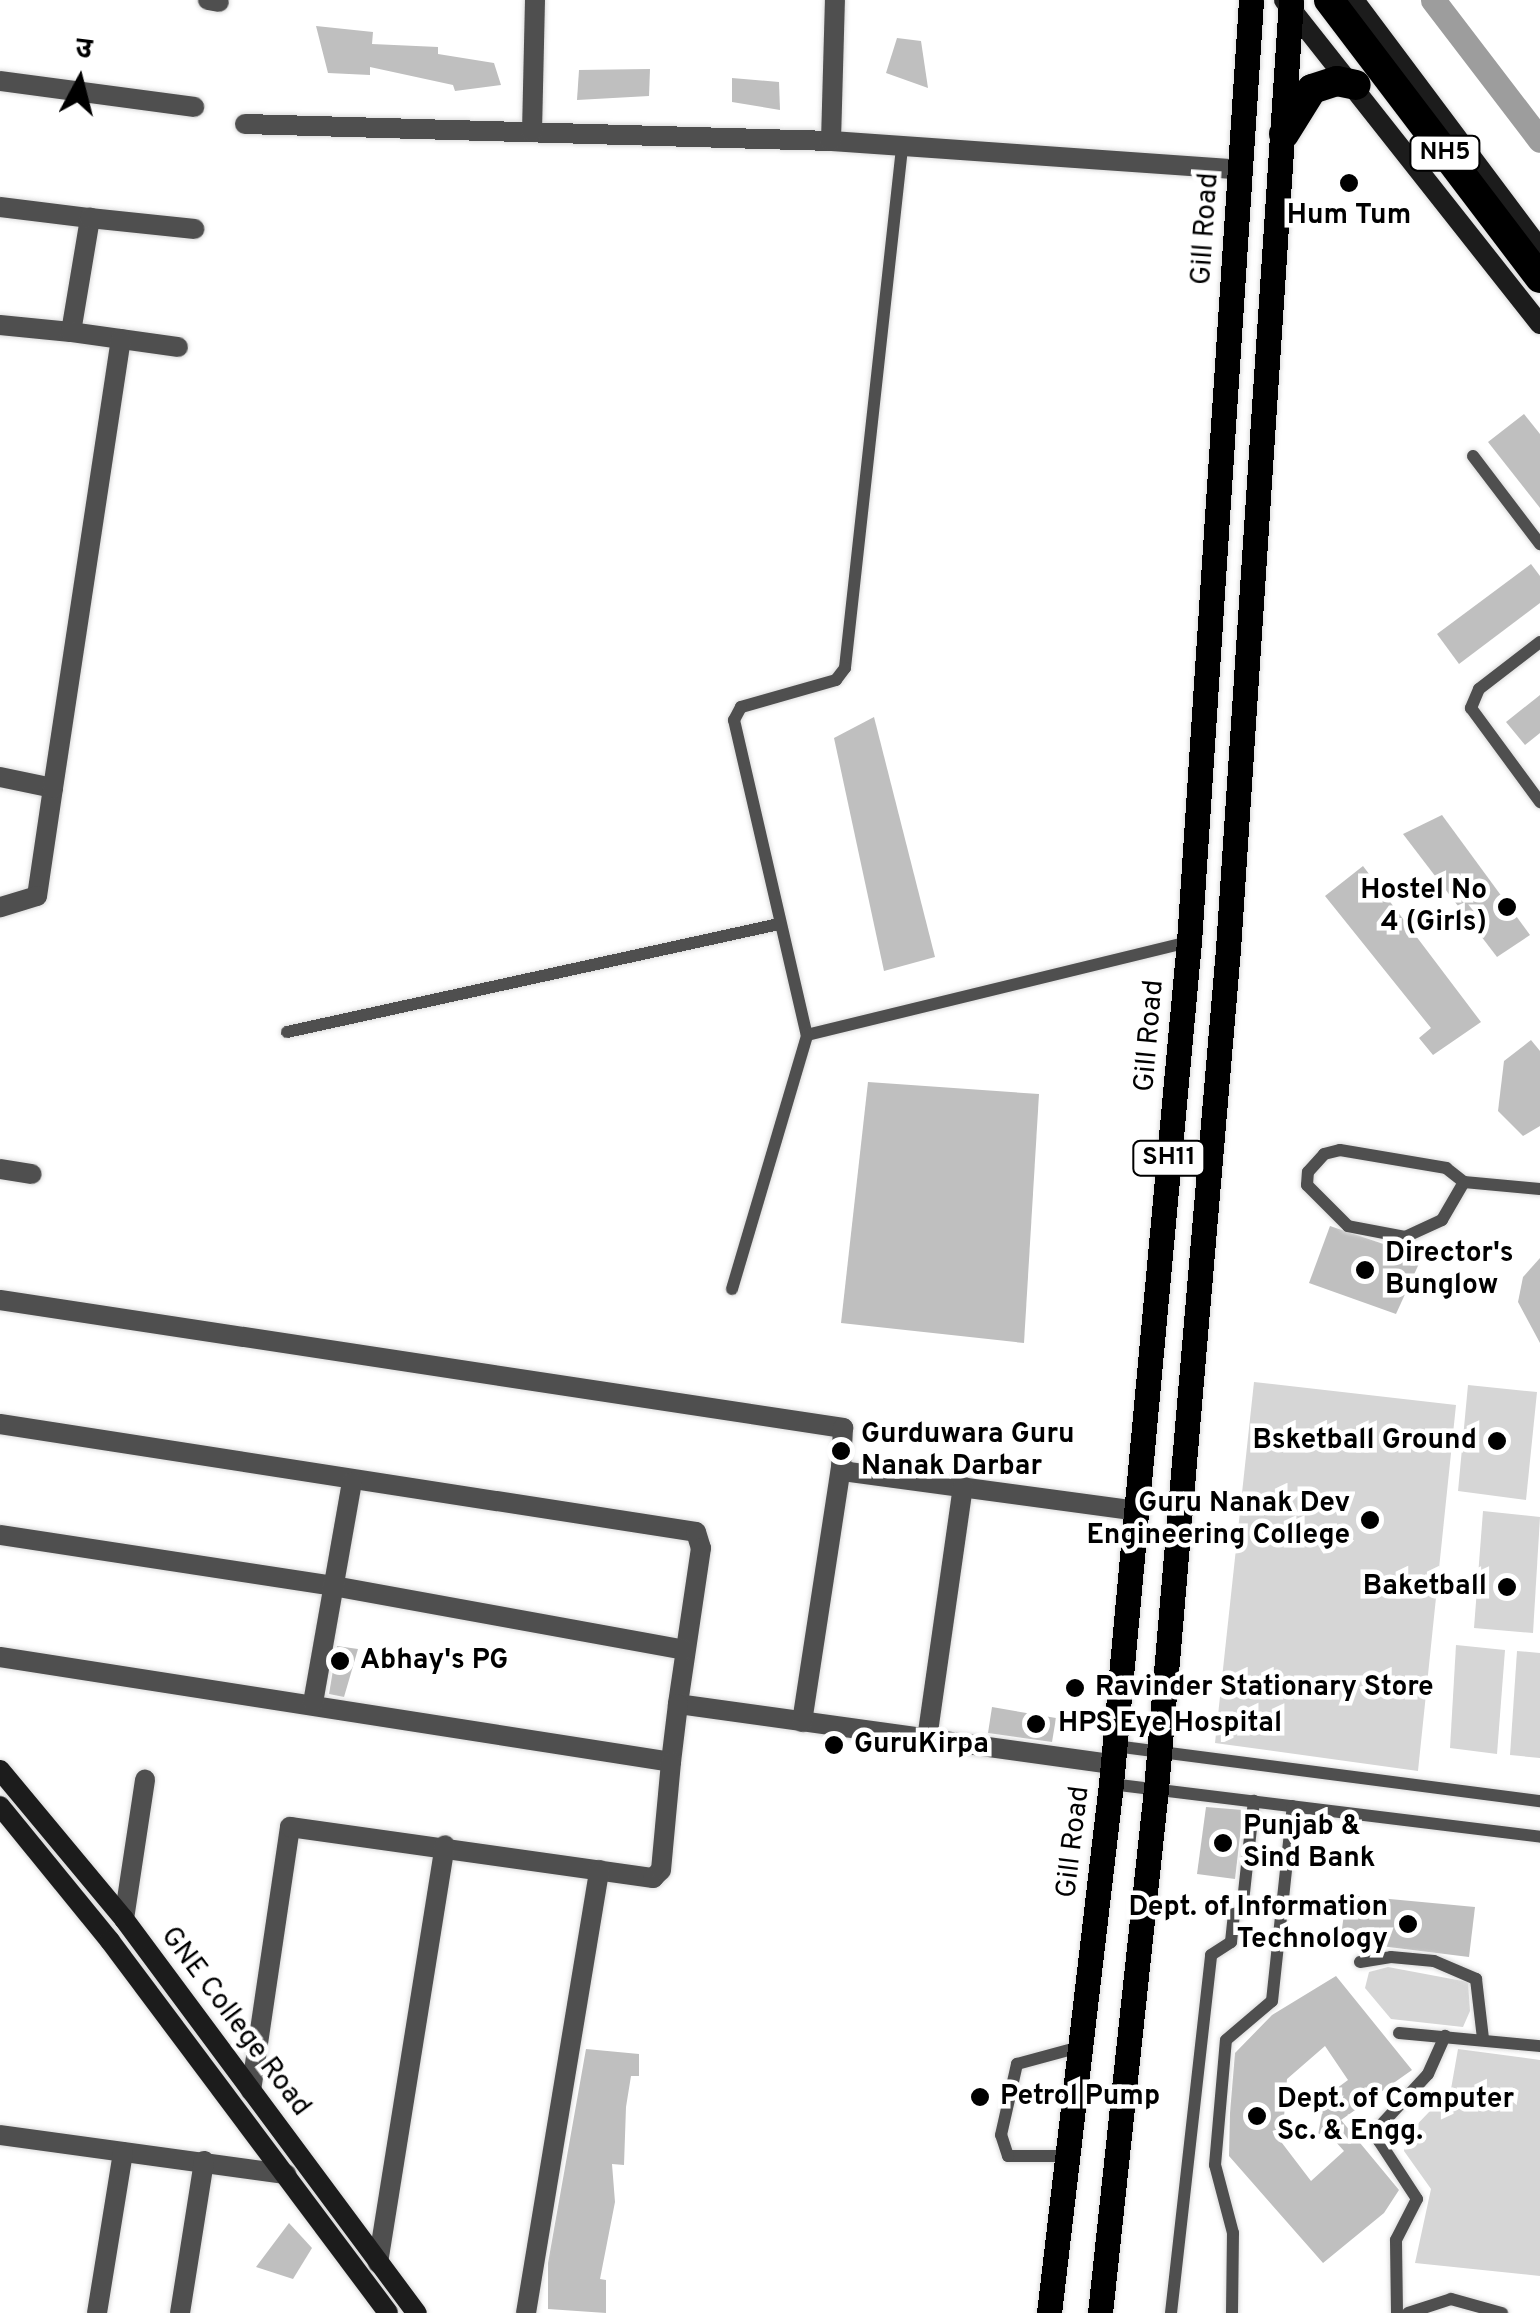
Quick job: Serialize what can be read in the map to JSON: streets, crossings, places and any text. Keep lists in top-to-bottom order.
{
  "streets": {
    "highway": ["NH5"],
    "main road": ["Gill Road", "SH11"],
    "street": ["GNE College Road"]
  },
  "places": [
    "Hum Tum",
    "Hostel No 4 (Girls)",
    "Director's Bunglow",
    "Bsketball Ground",
    "Gurduwara Guru Nanak Darbar",
    "Guru Nanak Dev Engineering College",
    "Baketball",
    "Abhay's PG",
    "Ravinder Stationary Store",
    "HPS Eye Hospital",
    "GuruKirpa",
    "Punjab & Sind Bank",
    "Dept. of Information Technology",
    "Petrol Pump",
    "Dept. of Computer Sc. & Engg."
  ],
  "north": "top"
}
